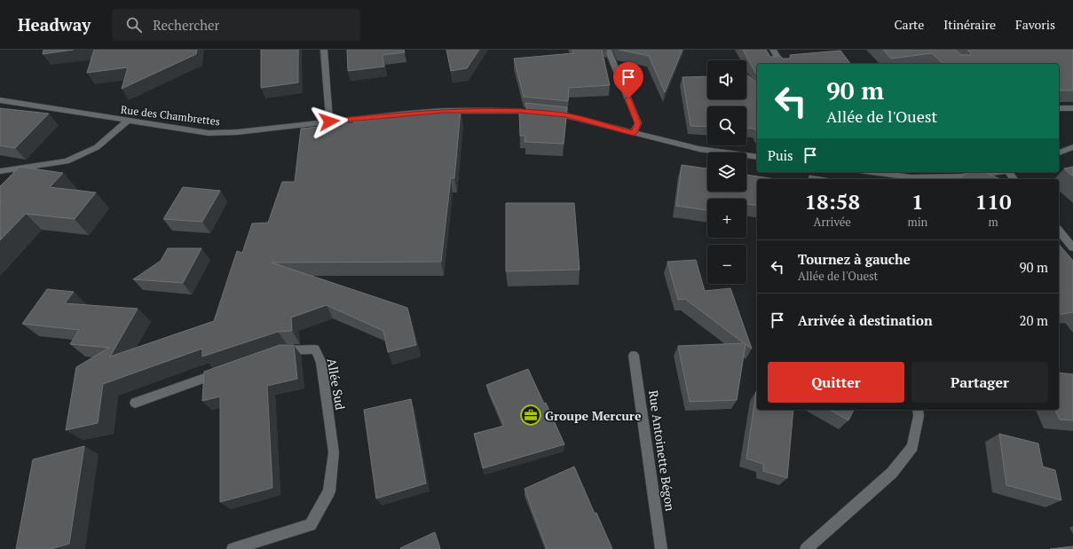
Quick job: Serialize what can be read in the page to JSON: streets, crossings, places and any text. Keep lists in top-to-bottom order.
{
  "streets": {
    "street": ["Rue des Chambrettes", "Allée Sud", "Rue Antoinette Bégon"]
  },
  "places": {
    "office": ["Groupe Mercure"]
  },
  "page": {
    "header": "Headway",
    "search": "Rechercher",
    "nav": ["Carte", "Itinéraire", "Favoris"],
    "map_buttons": ["+", "−"],
    "turn": ["90 m", "Allée de l'Ouest"],
    "then": "Puis",
    "eta": [
      "18:58",
      "Arrivée",
      "1",
      "min",
      "110",
      "m"
    ],
    "list": [
      {
        "name": "Tournez à gauche",
        "note": "Allée de l'Ouest",
        "value": "90 m"
      },
      {
        "name": "Arrivée à destination",
        "value": "20 m"
      }
    ],
    "buttons": ["Quitter", "Partager"]
  }
}
